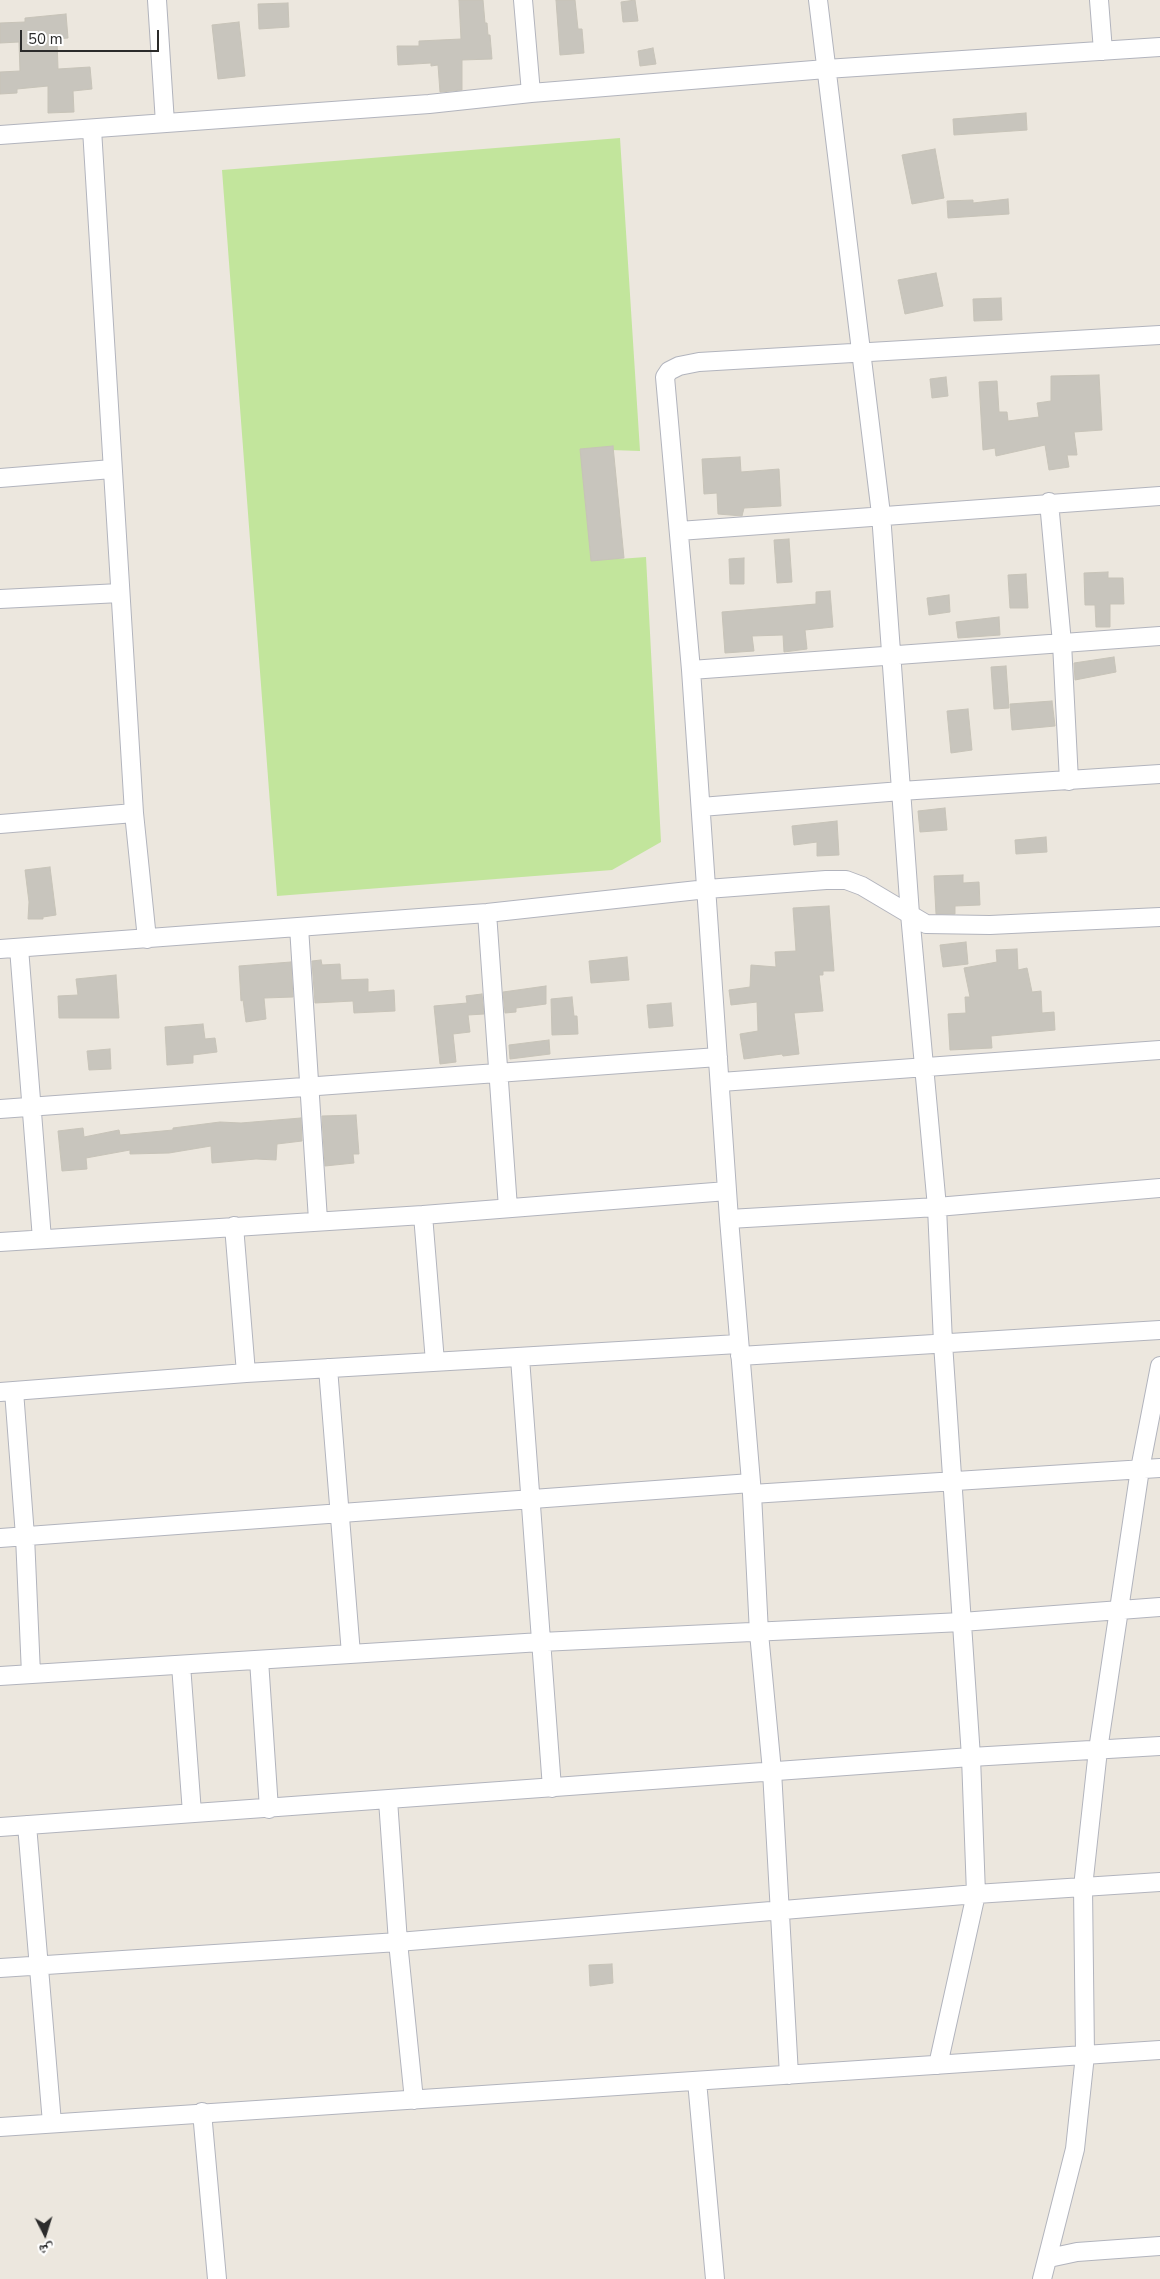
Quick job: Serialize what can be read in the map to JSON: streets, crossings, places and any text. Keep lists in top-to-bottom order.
{
  "scale_bar": "50 m",
  "north": "bottom"
}
